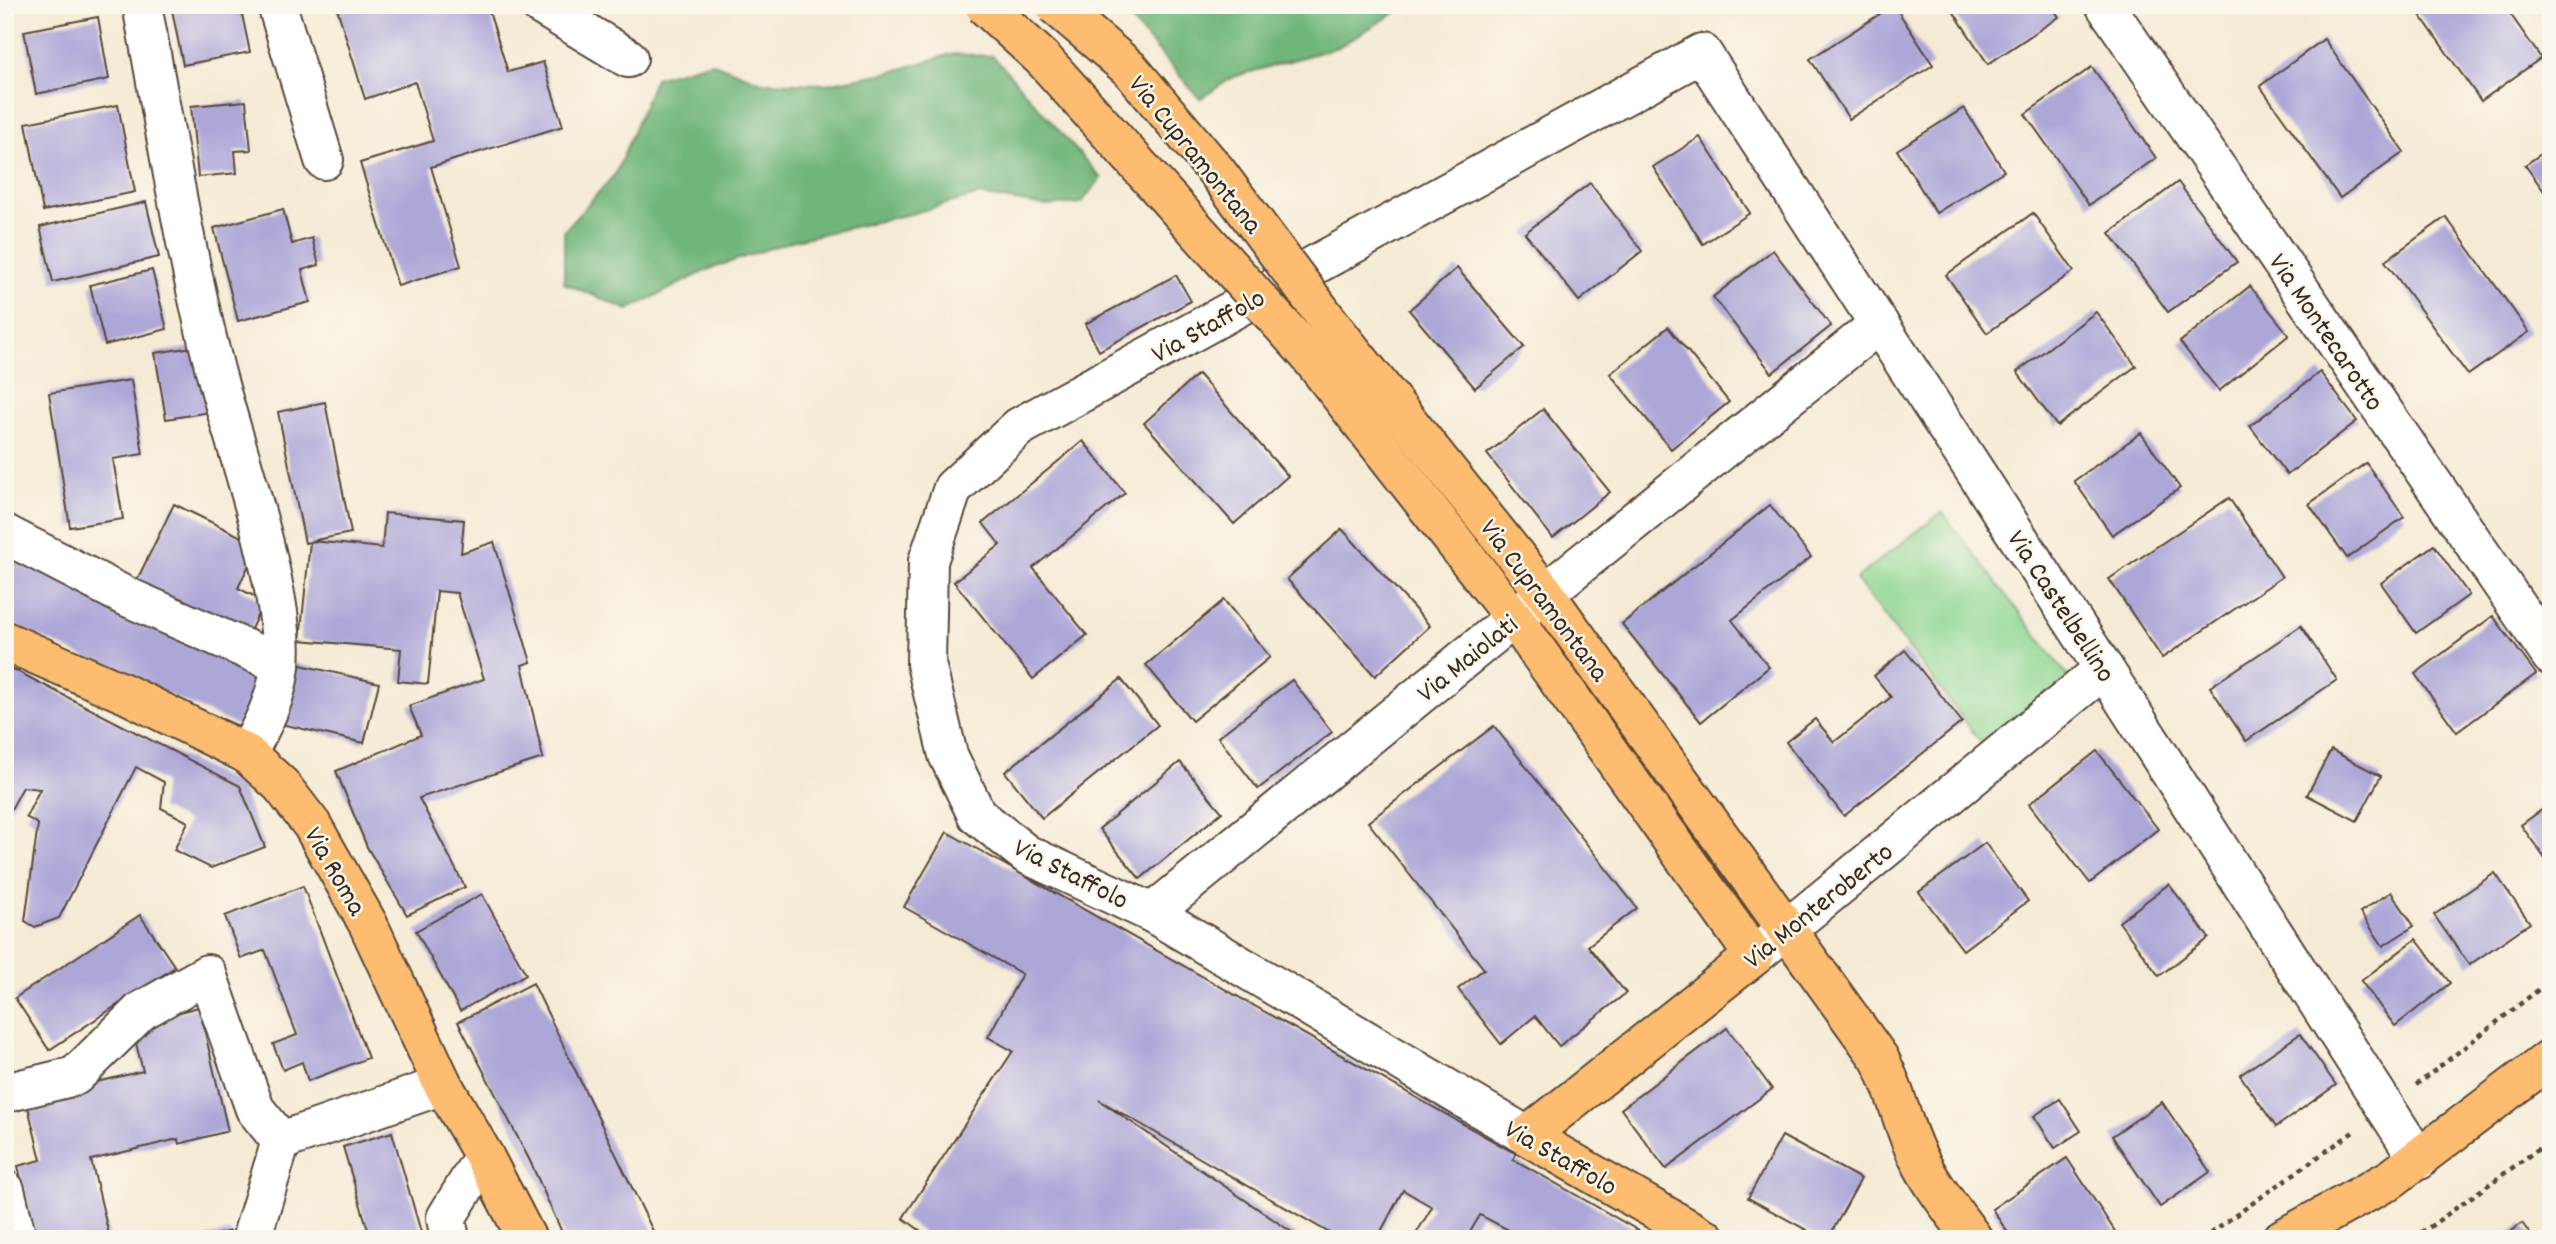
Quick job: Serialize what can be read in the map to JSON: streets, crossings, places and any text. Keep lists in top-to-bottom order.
{
  "streets": {
    "main road": [
      "Via Cupramontana",
      "Via Staffolo",
      "Via Roma",
      "Via Monteroberto"
    ],
    "street": ["Via Montecarotto", "Via Castelbellino", "Via Maiolati"]
  },
  "crossings": [
    ["Via Cupramontana", "Via Maiolati"],
    ["Via Cupramontana", "Via Monteroberto"],
    ["Via Staffolo", "Via Castelbellino"],
    ["Via Staffolo", "Via Maiolati"],
    ["Via Staffolo", "Via Monteroberto"],
    ["Via Castelbellino", "Via Maiolati"],
    ["Via Castelbellino", "Via Monteroberto"]
  ]
}
